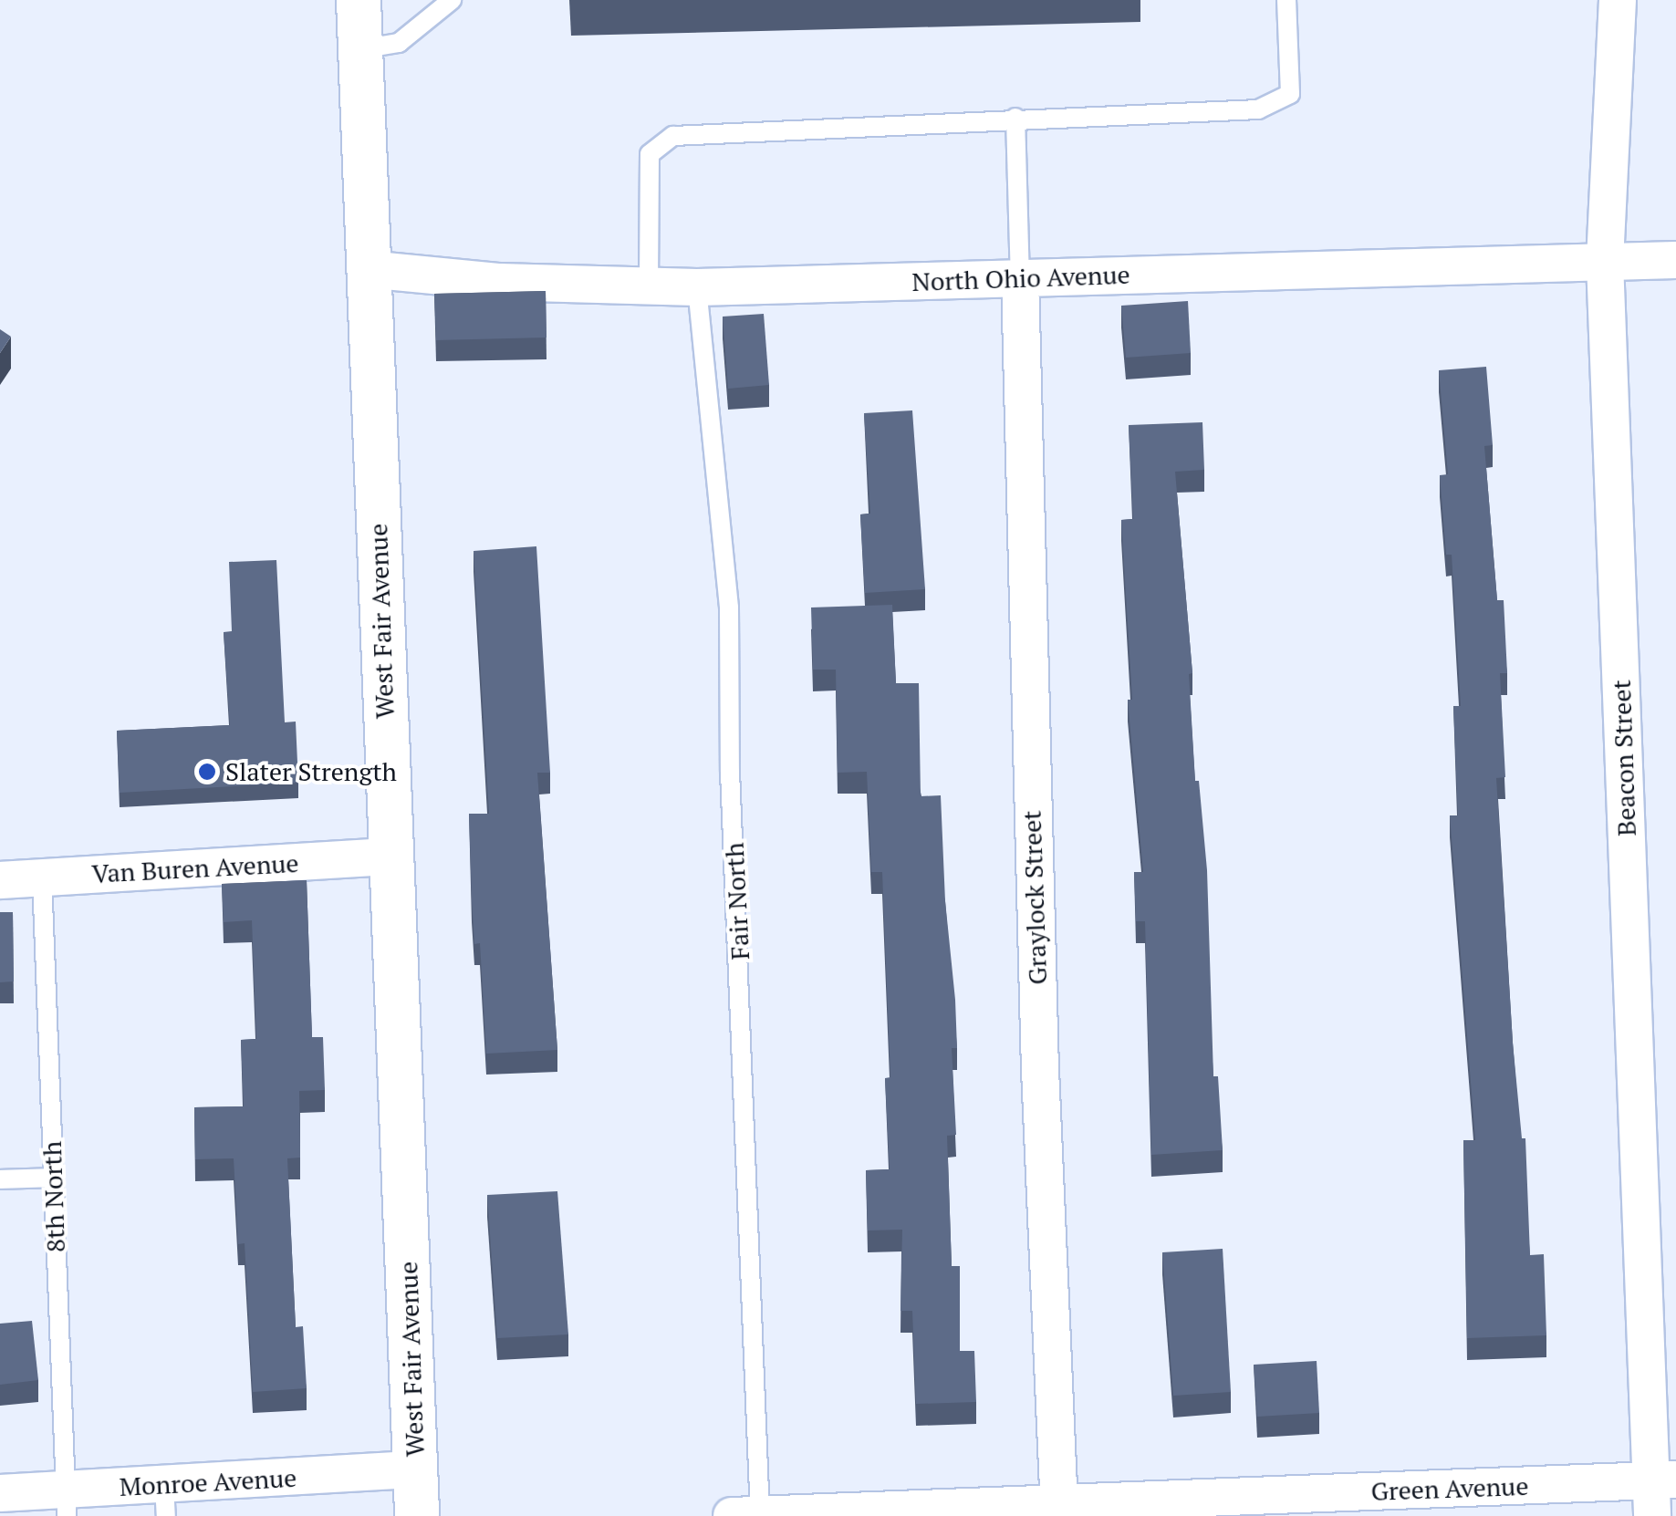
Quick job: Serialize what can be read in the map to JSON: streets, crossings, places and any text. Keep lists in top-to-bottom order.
{
  "streets": {
    "street": [
      "North Ohio Avenue",
      "West Fair Avenue",
      "Beacon Street",
      "Van Buren Avenue",
      "Graylock Street",
      "Monroe Avenue",
      "Green Avenue"
    ],
    "lane": ["Fair North", "8th North"]
  },
  "crossings": [
    ["North Ohio Avenue", "West Fair Avenue"],
    ["North Ohio Avenue", "Beacon Street"],
    ["North Ohio Avenue", "Graylock Street"],
    ["North Ohio Avenue", "Fair North"],
    ["West Fair Avenue", "Van Buren Avenue"],
    ["West Fair Avenue", "Monroe Avenue"],
    ["Beacon Street", "Green Avenue"],
    ["Van Buren Avenue", "8th North"],
    ["Graylock Street", "Green Avenue"],
    ["Fair North", "Green Avenue"],
    ["8th North", "Monroe Avenue"]
  ],
  "places": ["Slater Strength"]
}
